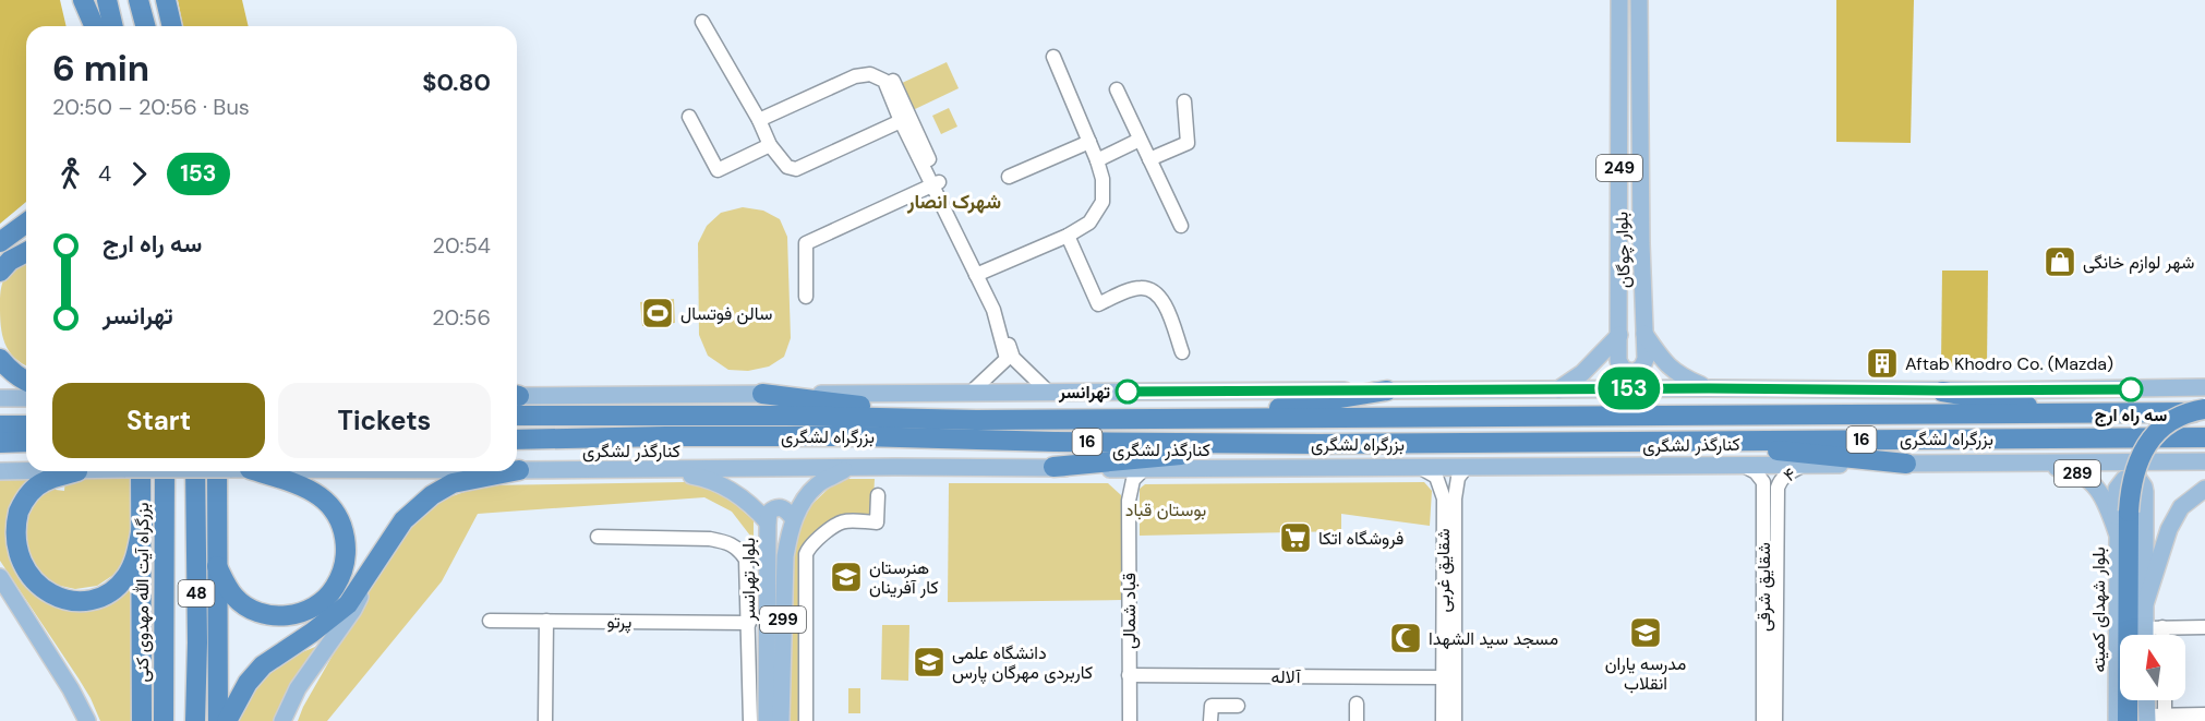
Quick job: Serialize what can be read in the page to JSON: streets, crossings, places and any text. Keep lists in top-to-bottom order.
{
  "streets": {
    "highway": [
      "بزرگراه لشگری",
      "16",
      "بزرگراه آیت الله مهدوی کنی",
      "48"
    ],
    "main road": [
      "249",
      "بلوار چوگان",
      "کنارگذر لشگری",
      "289",
      "بلوار تهرانسر",
      "بلوار شهدای کمیته",
      "299"
    ],
    "street": [
      "۴",
      "شقایق غربی",
      "شقایق شرقی",
      "قباد شمالی",
      "پرتو",
      "آلاله"
    ]
  },
  "crossings": [
    ["کنارگذر لشگری", "۴"],
    ["کنارگذر لشگری", "بلوار تهرانسر"],
    ["کنارگذر لشگری", "شقایق شرقی"],
    ["کنارگذر لشگری", "بلوار شهدای کمیته"],
    ["۴", "شقایق شرقی"],
    ["شقایق غربی", "آلاله"],
    ["قباد شمالی", "آلاله"]
  ],
  "districts": ["شهرک انصار"],
  "parks": ["بوستان قباد"],
  "places": {
    "shop": ["شهر لوازم خانگی"],
    "sports": ["سالن فوتسال"],
    "building": ["Aftab Khodro Co. (Mazda)"],
    "other": ["سه راه ارج", "تهرانسر"],
    "supermarket": ["فروشگاه اتکا"],
    "school or university": ["هنرستان کار آفرینان", "مدرسه یاران انقلاب", "دانشگاه علمی کاربردی مهرگان پارس"],
    "mosque": ["مسجد سید الشهدا"]
  },
  "lines": ["bus line 153"],
  "north": "top",
  "page": {
    "on_map": "153",
    "heading": ["6 min", "20:50 – 20:56 · Bus", "$0.80"],
    "legs": ["4", "153"],
    "list": [
      {
        "name": "سه راه ارج",
        "value": "20:54"
      },
      {
        "name": "تهرانسر",
        "value": "20:56"
      }
    ],
    "buttons": ["Start", "Tickets"]
  }
}
